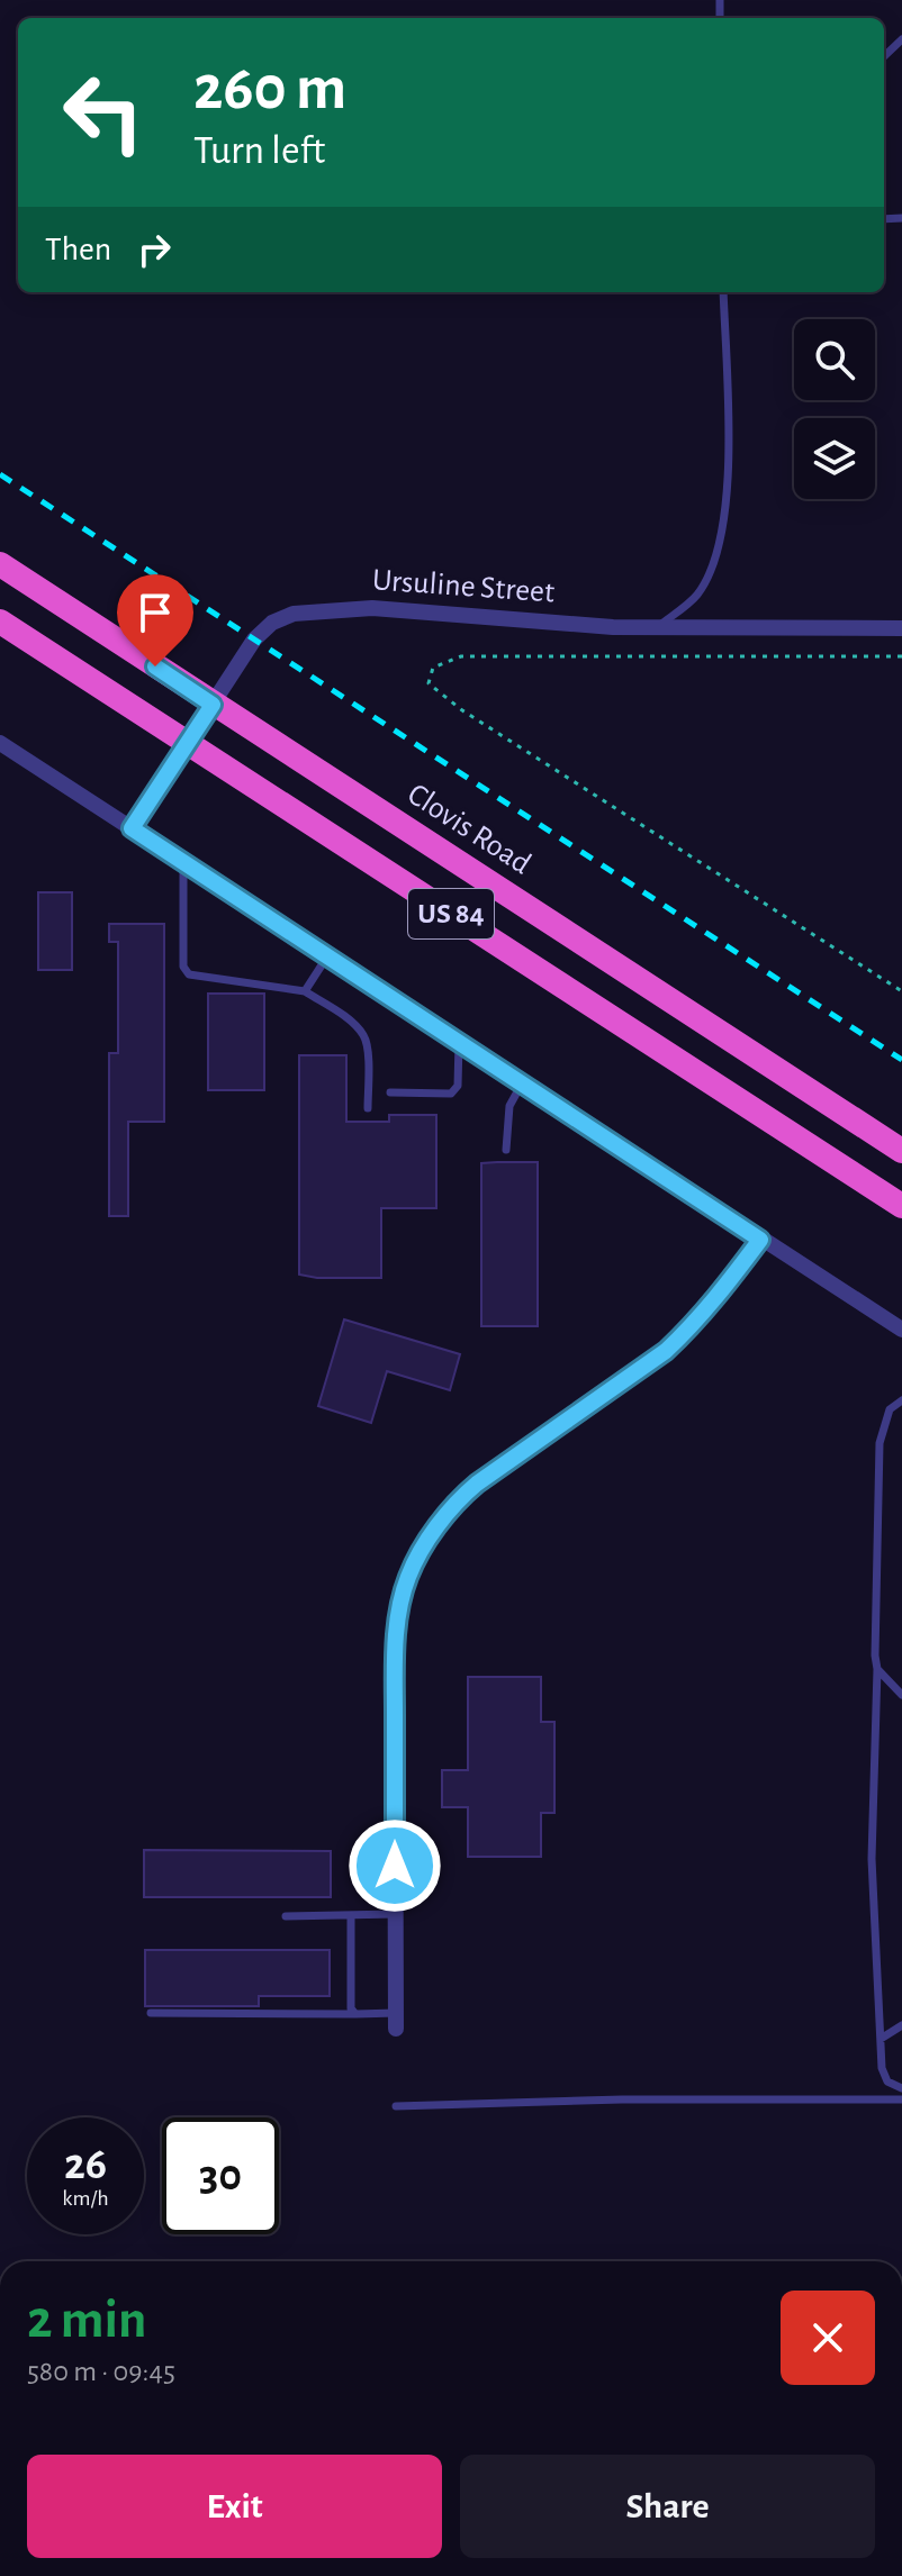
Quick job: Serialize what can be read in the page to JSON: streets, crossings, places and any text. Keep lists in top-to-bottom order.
{
  "streets": {
    "highway": ["Clovis Road", "US 84"],
    "street": ["Ursuline Street"]
  },
  "crossings": [
    ["Ursuline Street", "Clovis Road"],
    ["Ursuline Street", "US 84"]
  ],
  "page": {
    "turn": ["260 m", "Turn left"],
    "then": "Then",
    "speed": "26 km/h",
    "limit": "30",
    "heading": ["2 min", "580 m · 09:45"],
    "buttons": ["Exit", "Share"]
  }
}
